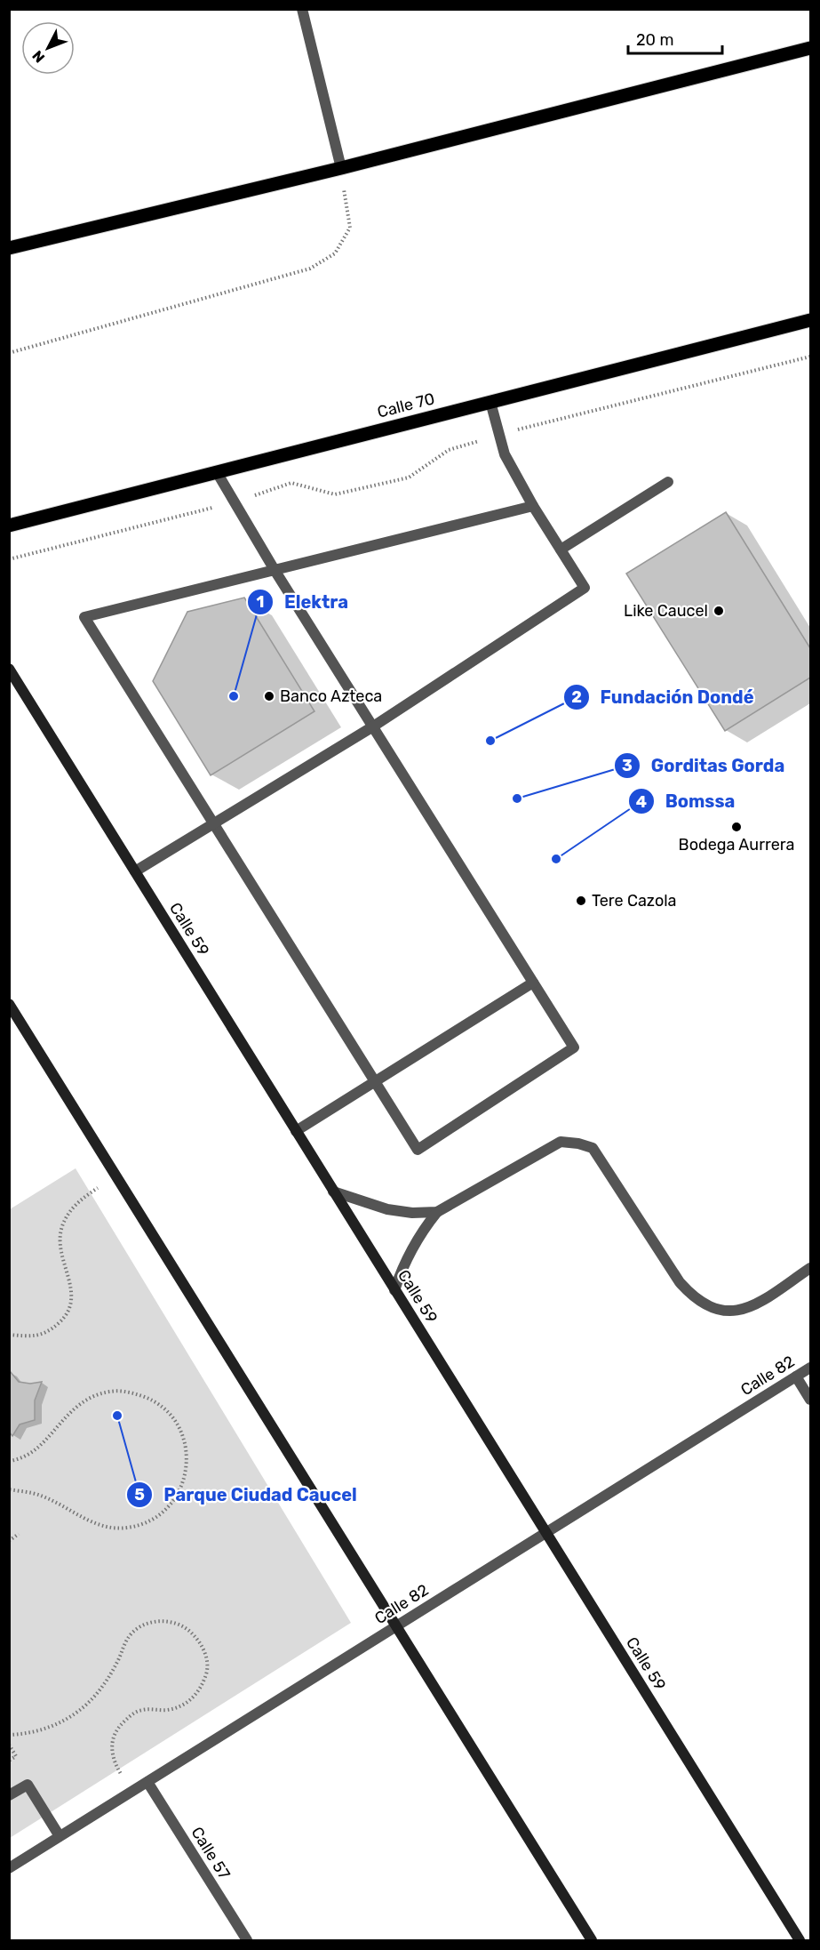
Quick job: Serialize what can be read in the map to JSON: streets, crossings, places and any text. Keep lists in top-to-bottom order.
{
  "streets": {
    "main road": ["Calle 70", "Calle 59"],
    "street": ["Calle 82", "Calle 57"]
  },
  "crossings": [
    ["Calle 59", "Calle 82"],
    ["Calle 82", "Calle 57"]
  ],
  "places": [
    "Like Caucel",
    "Elektra",
    "Banco Azteca",
    "Fundación Dondé",
    "Gorditas Gorda",
    "Bodega Aurrera",
    "Bomssa",
    "Tere Cazola",
    "Parque Ciudad Caucel"
  ],
  "scale_bar": "20 m",
  "north": "bottom left"
}
